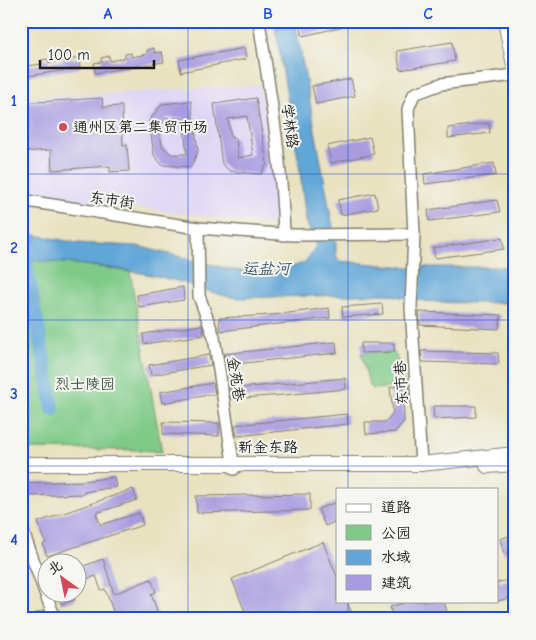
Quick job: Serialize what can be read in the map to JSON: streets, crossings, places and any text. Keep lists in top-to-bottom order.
{
  "streets": {
    "main road": ["新金东路"],
    "street": [
      "学林路",
      "东市街",
      "金苑巷",
      "东市巷"
    ]
  },
  "crossings": [
    ["学林路", "东市街"],
    ["东市街", "金苑巷"],
    ["东市街", "东市巷"],
    ["金苑巷", "新金东路"],
    ["东市巷", "新金东路"]
  ],
  "water": ["运盐河"],
  "parks": ["烈士陵园"],
  "places": ["通州区第二集贸市场"],
  "legend": [
    "道路",
    "公园",
    "水域",
    "建筑"
  ],
  "scale_bar": "100 m",
  "north": "top left",
  "grid": {
    "columns": ["A", "B", "C"],
    "rows": [
      "1",
      "2",
      "3",
      "4"
    ]
  }
}
